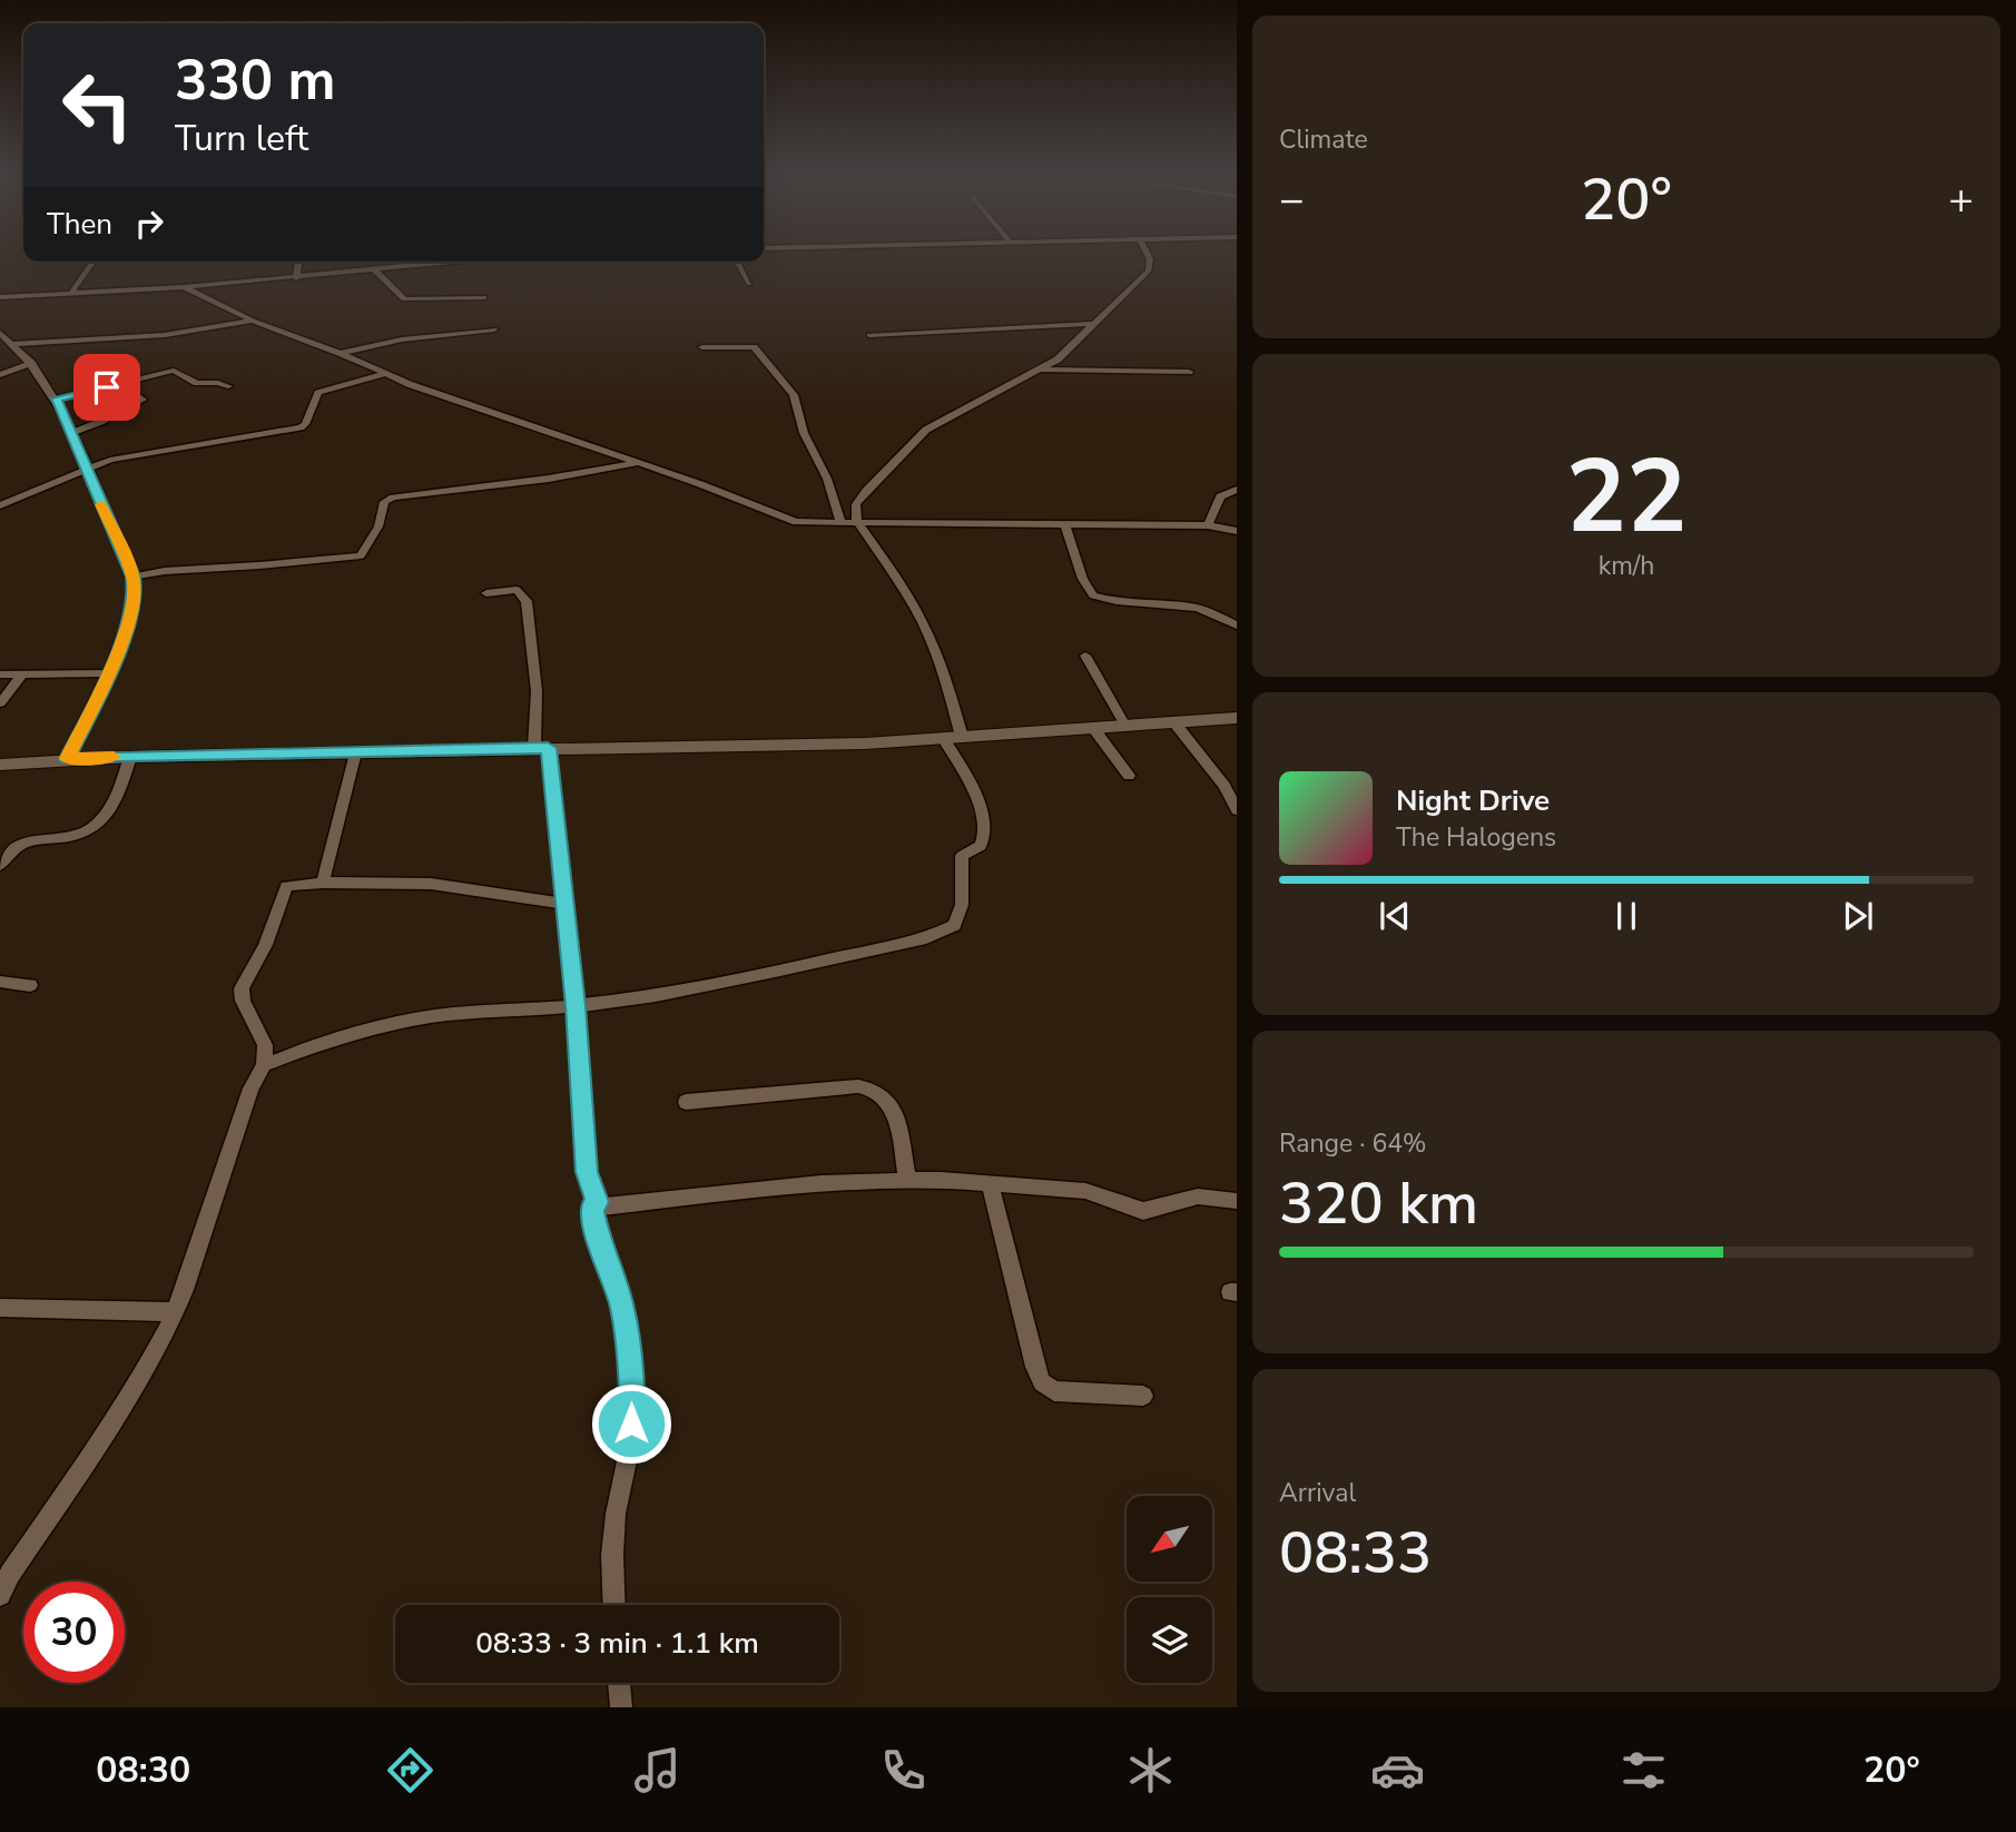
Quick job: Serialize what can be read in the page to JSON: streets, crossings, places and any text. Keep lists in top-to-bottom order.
{
  "north": "bottom left",
  "page": {
    "tile": [
      "Climate",
      ["22", "km/h"],
      ["Range · 64%", "320 km"],
      ["Arrival", "08:33"]
    ],
    "turn": ["330 m", "Turn left"],
    "heat": ["−", "20°", "+"],
    "then": "Then",
    "song": ["Night Drive", "The Halogens"],
    "limit": "30",
    "trip": "08:33 · 3 min · 1.1 km",
    "tabs": ["08:30", "20°"]
  }
}
